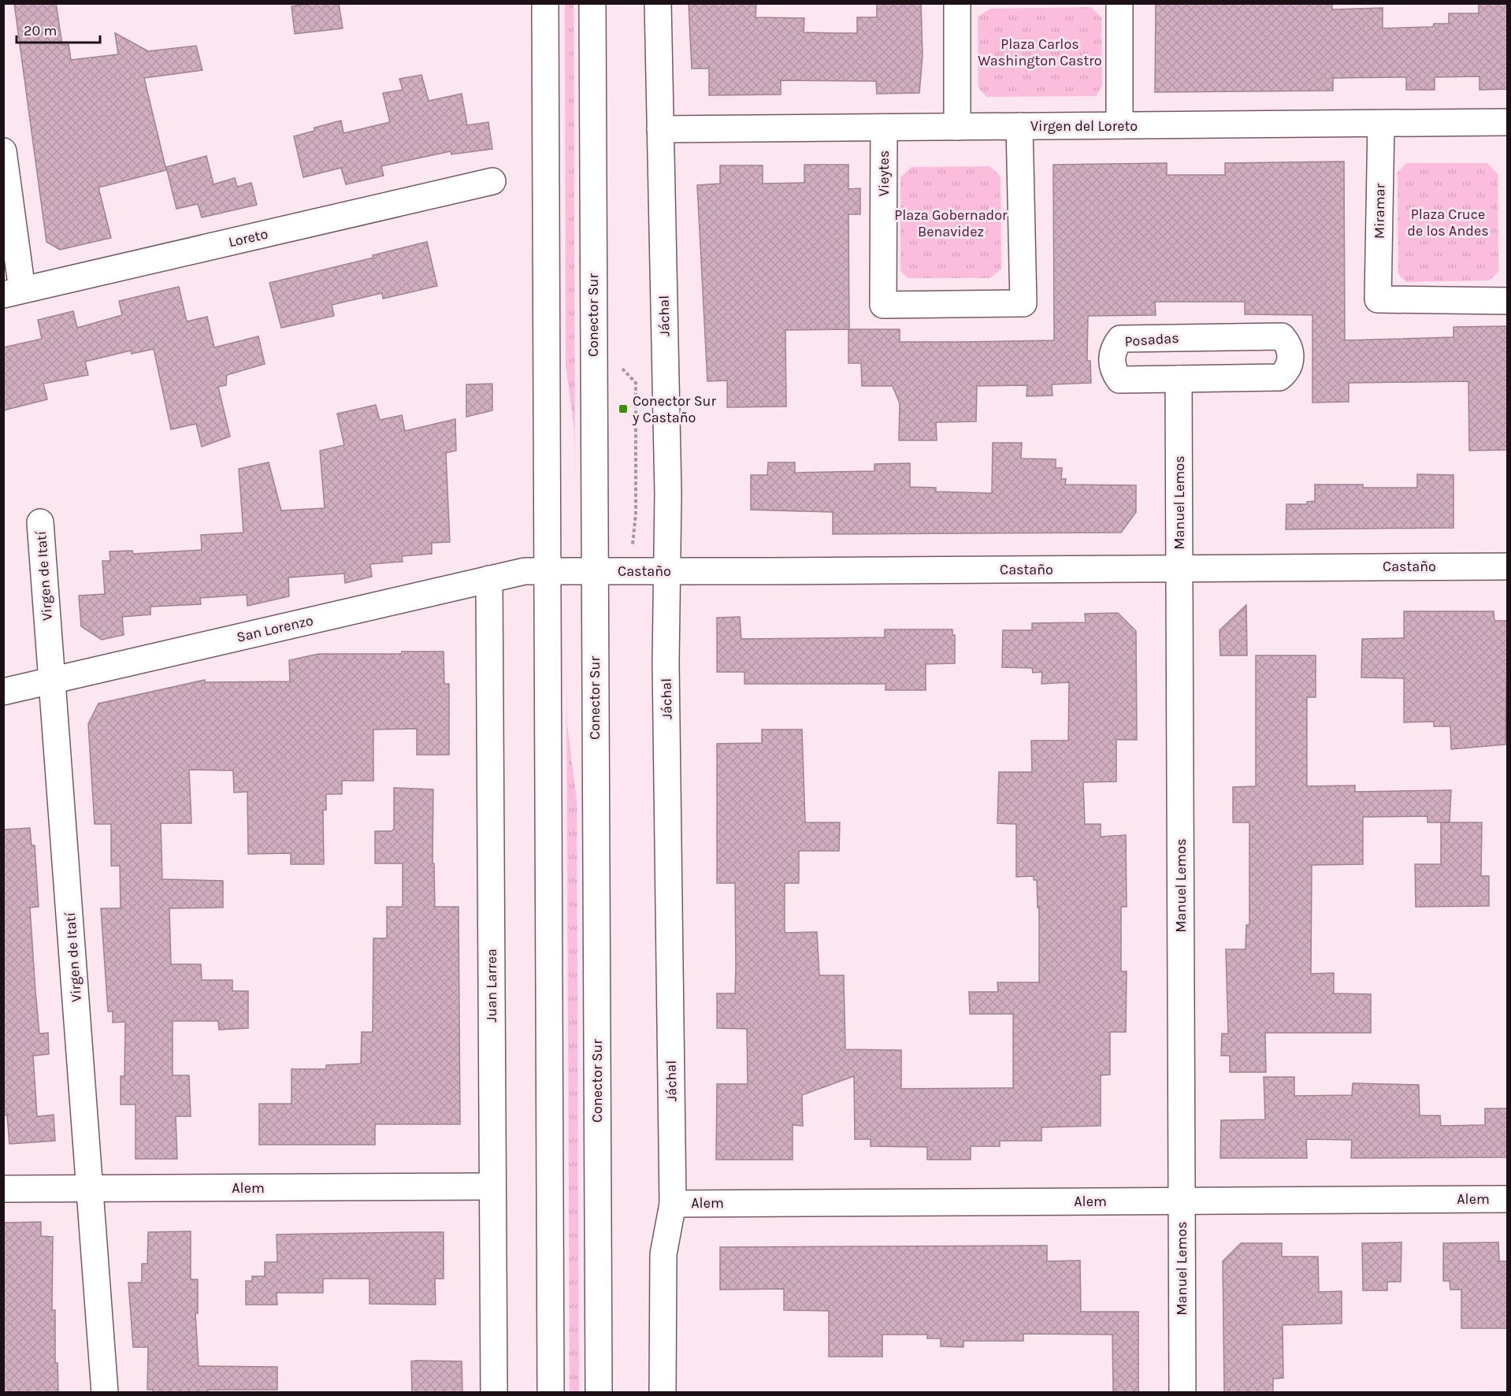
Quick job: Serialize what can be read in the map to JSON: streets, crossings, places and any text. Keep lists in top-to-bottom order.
{
  "streets": {
    "street": [
      "Virgen del Loreto",
      "Vieytes",
      "Miramar",
      "Loreto",
      "Conector Sur",
      "Jáchal",
      "Posadas",
      "Manuel Lemos",
      "Castaño",
      "Virgen de Itatí",
      "San Lorenzo",
      "Juan Larrea",
      "Alem"
    ]
  },
  "crossings": [
    ["Virgen del Loreto", "Vieytes"],
    ["Virgen del Loreto", "Miramar"],
    ["Virgen del Loreto", "Jáchal"],
    ["Conector Sur", "Castaño"],
    ["Jáchal", "Castaño"],
    ["Jáchal", "Alem"],
    ["Posadas", "Manuel Lemos"],
    ["Manuel Lemos", "Castaño"],
    ["Manuel Lemos", "Alem"],
    ["Castaño", "San Lorenzo"],
    ["Virgen de Itatí", "San Lorenzo"],
    ["Virgen de Itatí", "Alem"],
    ["San Lorenzo", "Juan Larrea"],
    ["Juan Larrea", "Alem"]
  ],
  "parks": ["Plaza Carlos Washington Castro", "Plaza Cruce de los Andes", "Plaza Gobernador Benavidez"],
  "places": {
    "transit": ["Conector Sur y Castaño"]
  },
  "scale_bar": "20 m"
}
